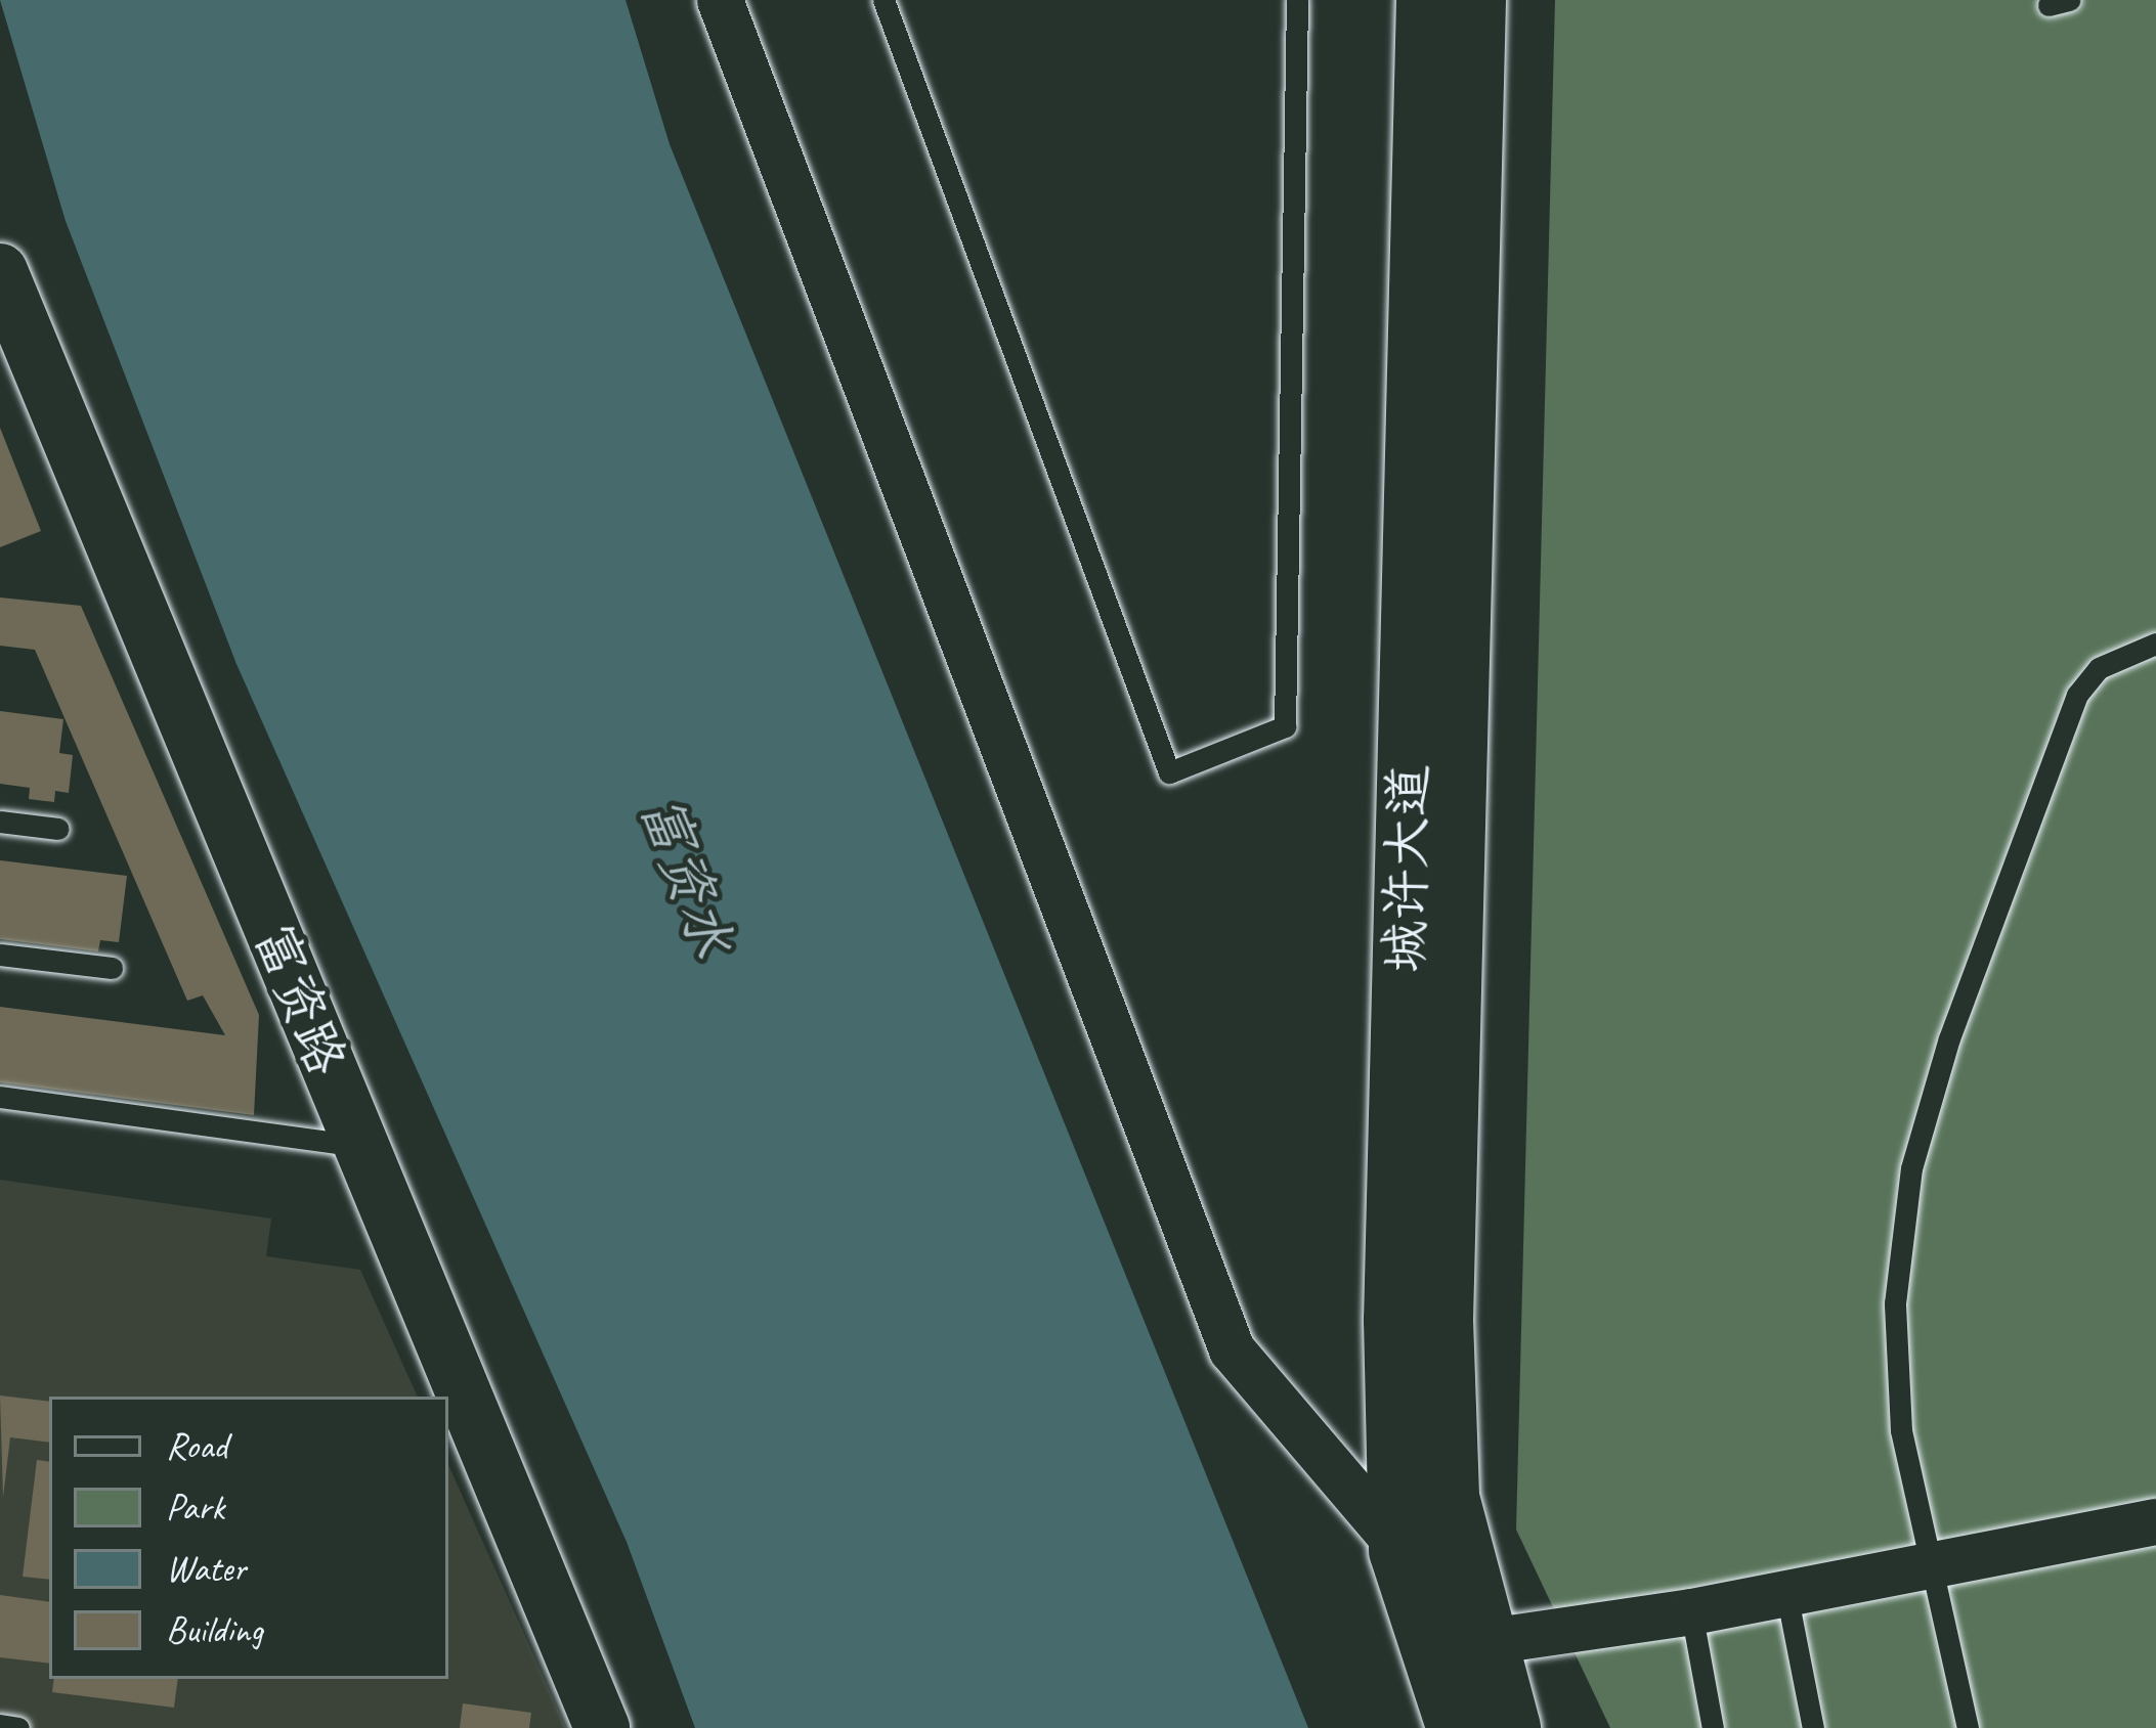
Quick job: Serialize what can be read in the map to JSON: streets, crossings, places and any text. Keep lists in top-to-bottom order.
{
  "streets": {
    "main road": ["城许大道"],
    "street": ["富资路"]
  },
  "water": ["富资水"],
  "legend": [
    "Road",
    "Park",
    "Water",
    "Building"
  ]
}
